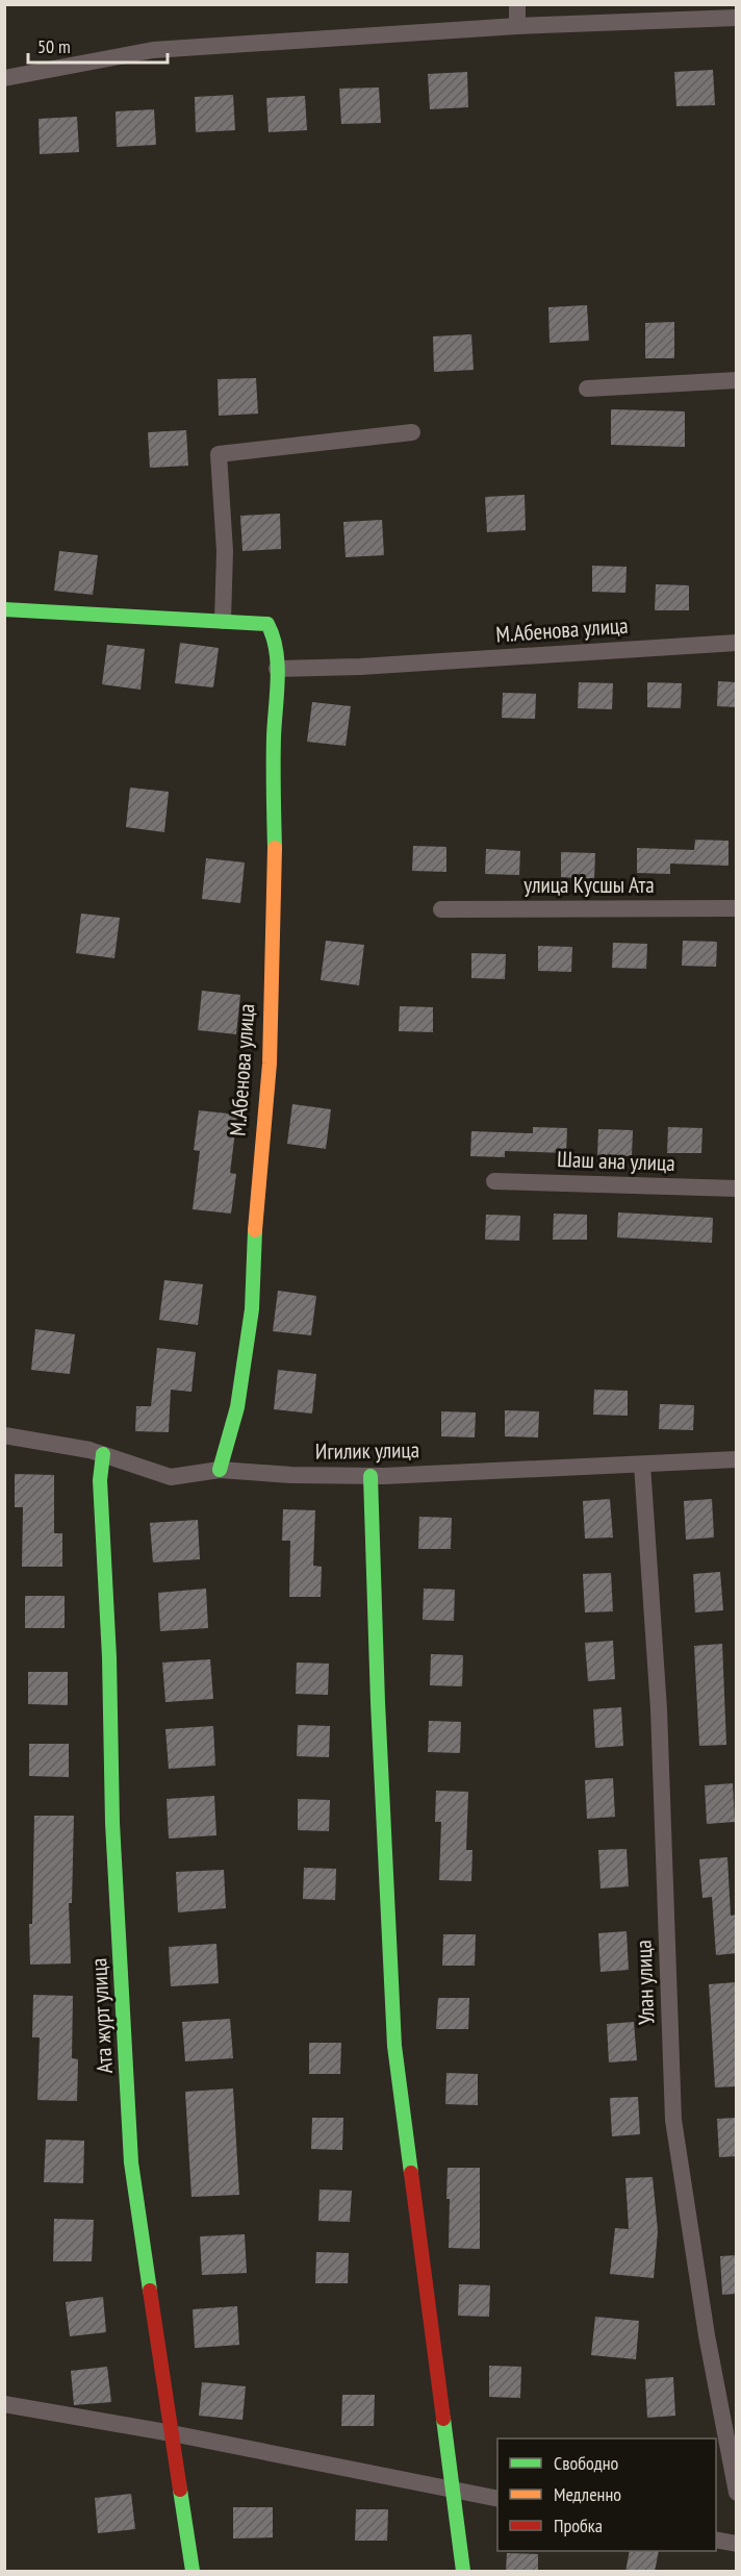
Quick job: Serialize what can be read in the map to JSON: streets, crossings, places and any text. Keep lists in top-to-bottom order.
{
  "streets": {
    "street": [
      "М.Абенова улица",
      "улица Кусшы Ата",
      "Шаш ана улица",
      "Игилик улица",
      "Улан улица",
      "Ата журт улица"
    ]
  },
  "crossings": [
    ["М.Абенова улица", "Игилик улица"],
    ["Игилик улица", "Улан улица"],
    ["Игилик улица", "Ата журт улица"]
  ],
  "legend": ["Свободно", "Медленно", "Пробка"],
  "scale_bar": "50 m"
}
